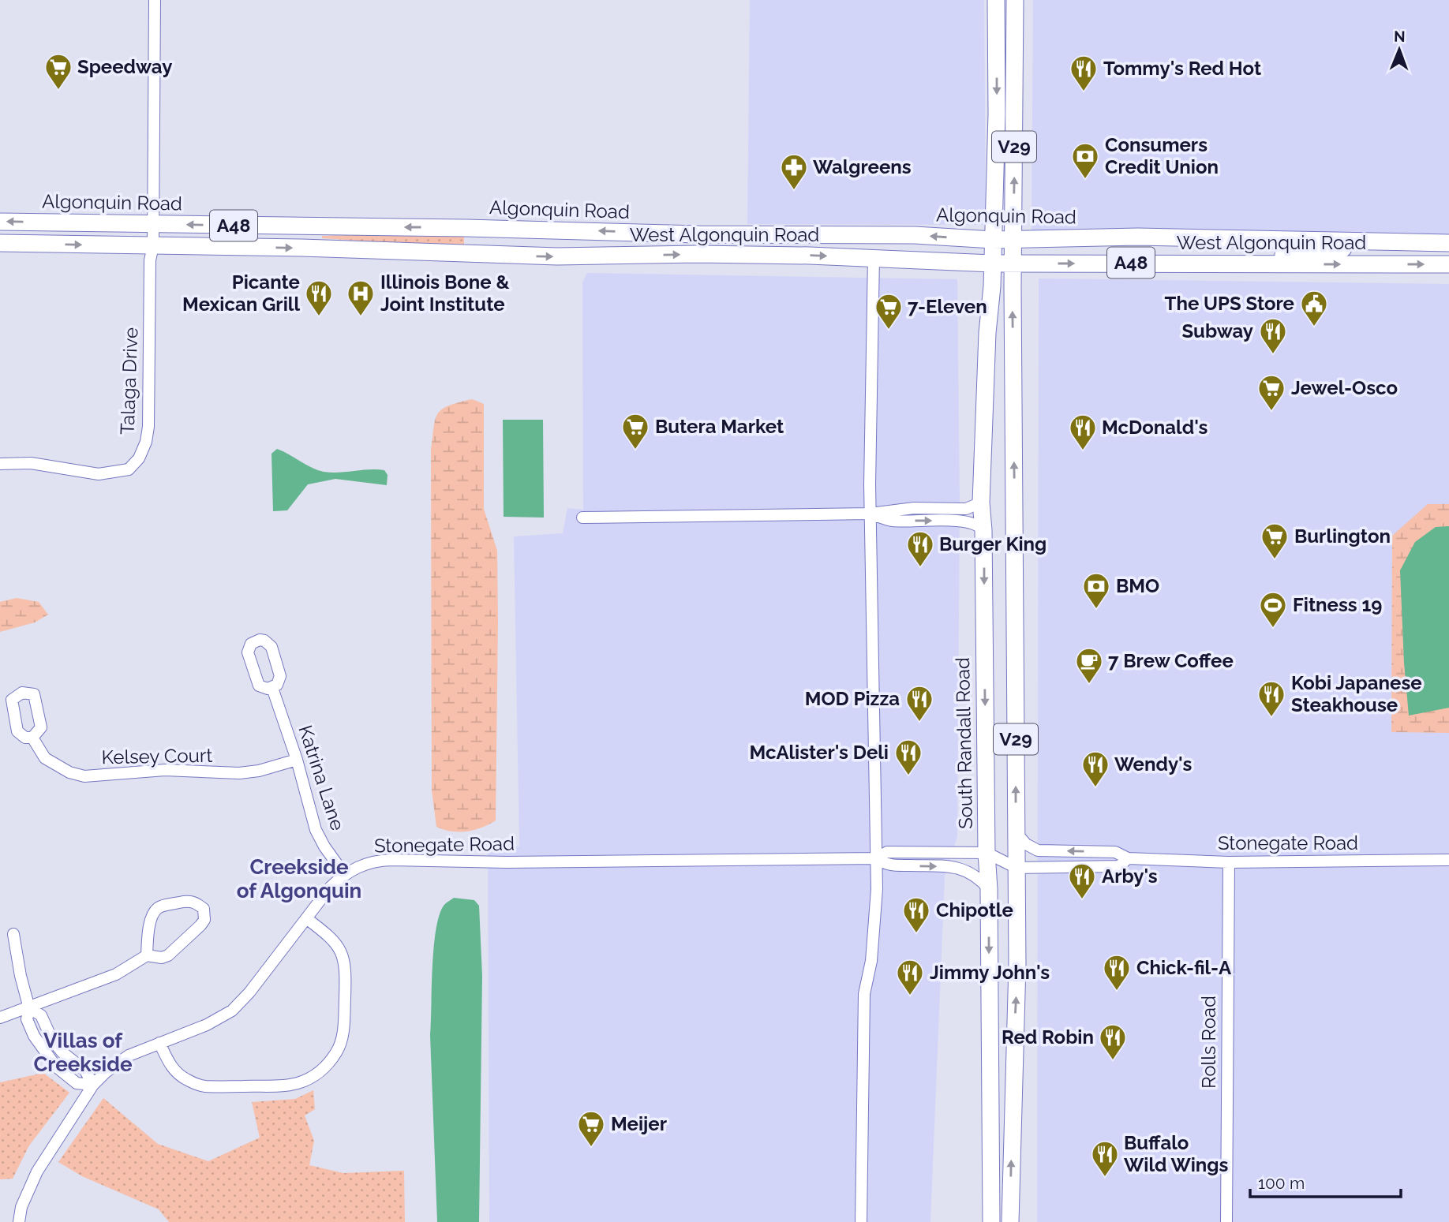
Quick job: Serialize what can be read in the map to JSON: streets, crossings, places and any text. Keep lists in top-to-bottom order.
{
  "streets": {
    "main road": [
      "V29",
      "Algonquin Road",
      "A48",
      "West Algonquin Road",
      "South Randall Road"
    ],
    "street": [
      "Talaga Drive",
      "Kelsey Court",
      "Katrina Lane",
      "Stonegate Road",
      "Rolls Road"
    ]
  },
  "crossings": [
    ["V29", "Algonquin Road"],
    ["V29", "West Algonquin Road"],
    ["V29", "South Randall Road"],
    ["V29", "Stonegate Road"],
    ["Algonquin Road", "Talaga Drive"],
    ["West Algonquin Road", "Talaga Drive"],
    ["West Algonquin Road", "South Randall Road"],
    ["South Randall Road", "Stonegate Road"],
    ["Kelsey Court", "Katrina Lane"],
    ["Katrina Lane", "Stonegate Road"],
    ["Stonegate Road", "Rolls Road"]
  ],
  "one_way": ["Algonquin Road", "West Algonquin Road"],
  "districts": ["Creekside of Algonquin", "Villas of Creekside"],
  "places": {
    "supermarket": [
      "Speedway",
      "7-Eleven",
      "Jewel-Osco",
      "Butera Market",
      "Burlington",
      "Meijer"
    ],
    "restaurant": [
      "Tommy's Red Hot",
      "Picante Mexican Grill",
      "Subway",
      "McDonald's",
      "Burger King",
      "Kobi Japanese Steakhouse",
      "MOD Pizza",
      "McAlister's Deli",
      "Wendy's",
      "Arby's",
      "Chipotle",
      "Chick-fil-A",
      "Jimmy John's",
      "Red Robin",
      "Buffalo Wild Wings"
    ],
    "bank": ["Consumers Credit Union", "BMO"],
    "pharmacy": ["Walgreens"],
    "hospital": ["Illinois Bone & Joint Institute"],
    "public building": ["The UPS Store"],
    "sports": ["Fitness 19"],
    "cafe": ["7 Brew Coffee"]
  },
  "scale_bar": "100 m",
  "north": "top"
}
